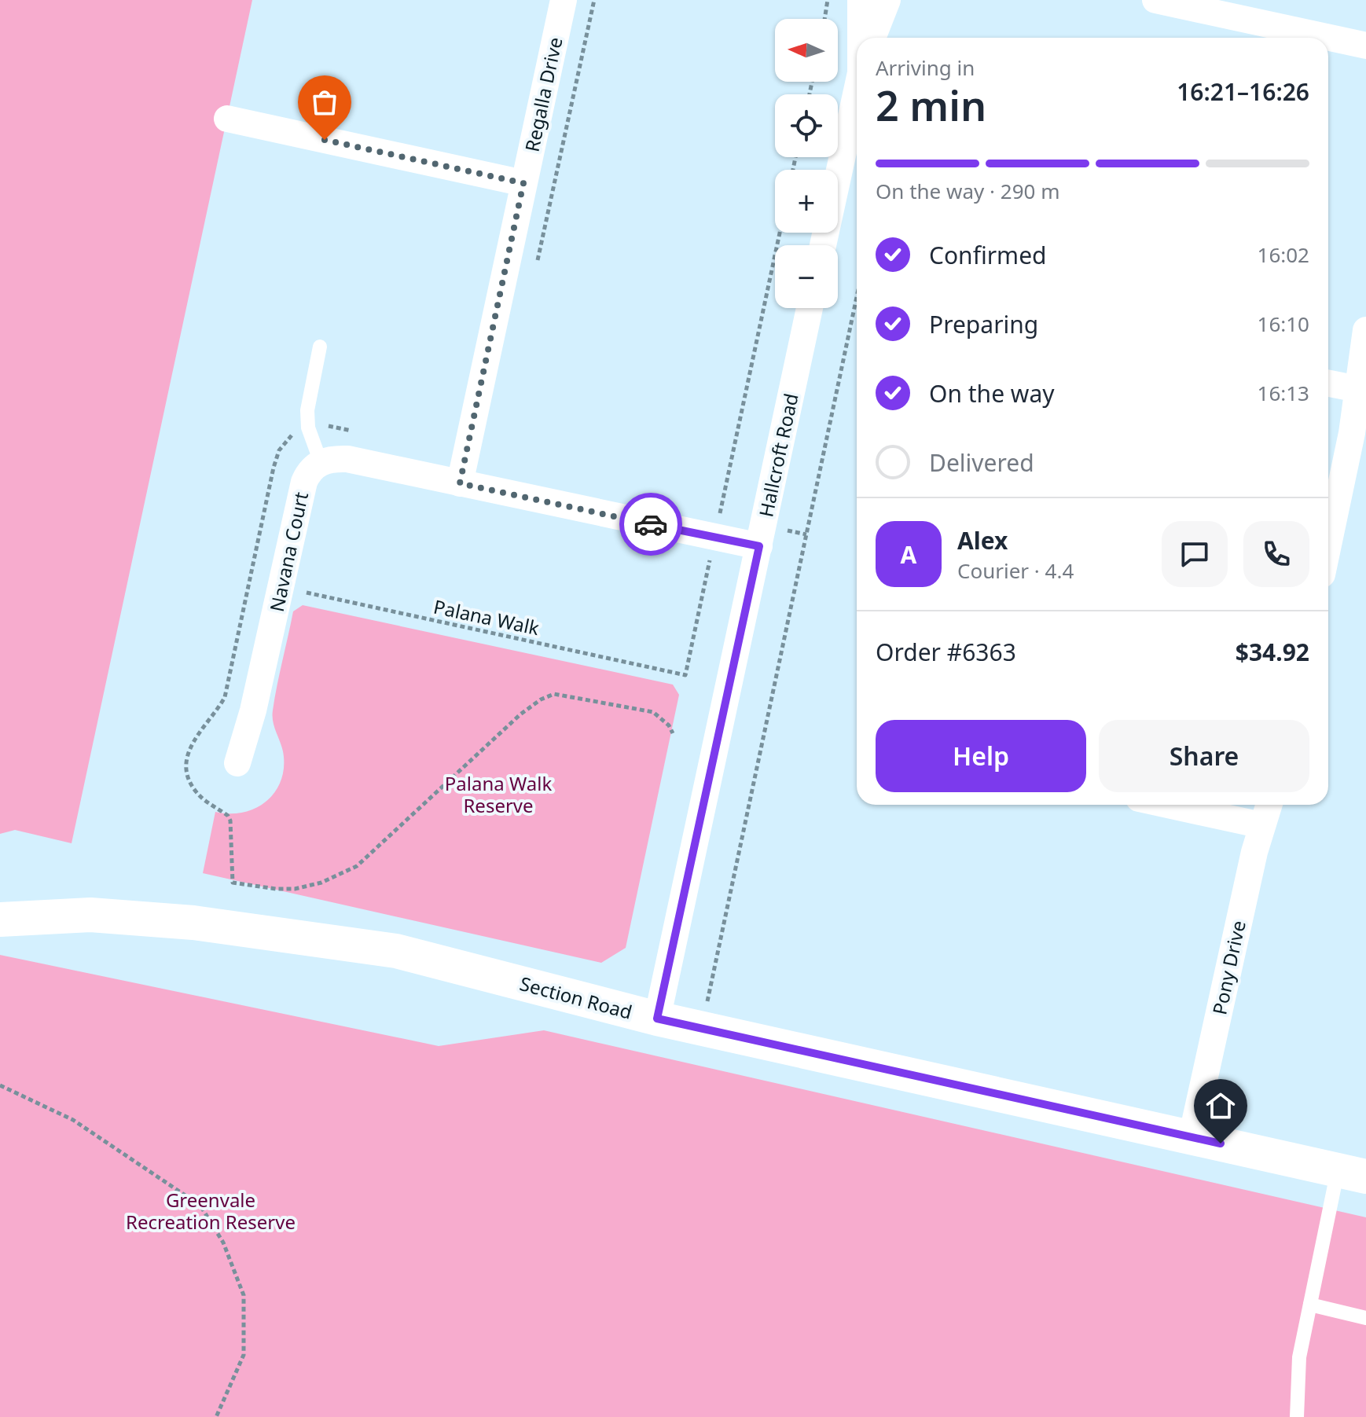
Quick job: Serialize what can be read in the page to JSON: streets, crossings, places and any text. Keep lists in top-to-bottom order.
{
  "streets": {
    "street": [
      "Regalla Drive",
      "Hallcroft Road",
      "Navana Court",
      "Pony Drive",
      "Section Road"
    ],
    "path": ["Palana Walk"]
  },
  "crossings": [
    ["Hallcroft Road", "Section Road"],
    ["Navana Court", "Palana Walk"],
    ["Pony Drive", "Section Road"]
  ],
  "parks": ["Palana Walk Reserve", "Greenvale Recreation Reserve"],
  "north": "left",
  "page": {
    "map_buttons": ["+", "−"],
    "heading": ["2 min", "Arriving in", "16:21–16:26"],
    "panel": [
      "Alex",
      "Courier · 4.4",
      "Order #6363",
      "$34.92"
    ],
    "bar": "On the way · 290 m",
    "list": [
      ["Confirmed", "16:02"],
      ["Preparing", "16:10"],
      ["On the way", "16:13"],
      "Delivered"
    ],
    "round": "A",
    "buttons": ["Help", "Share"]
  }
}
